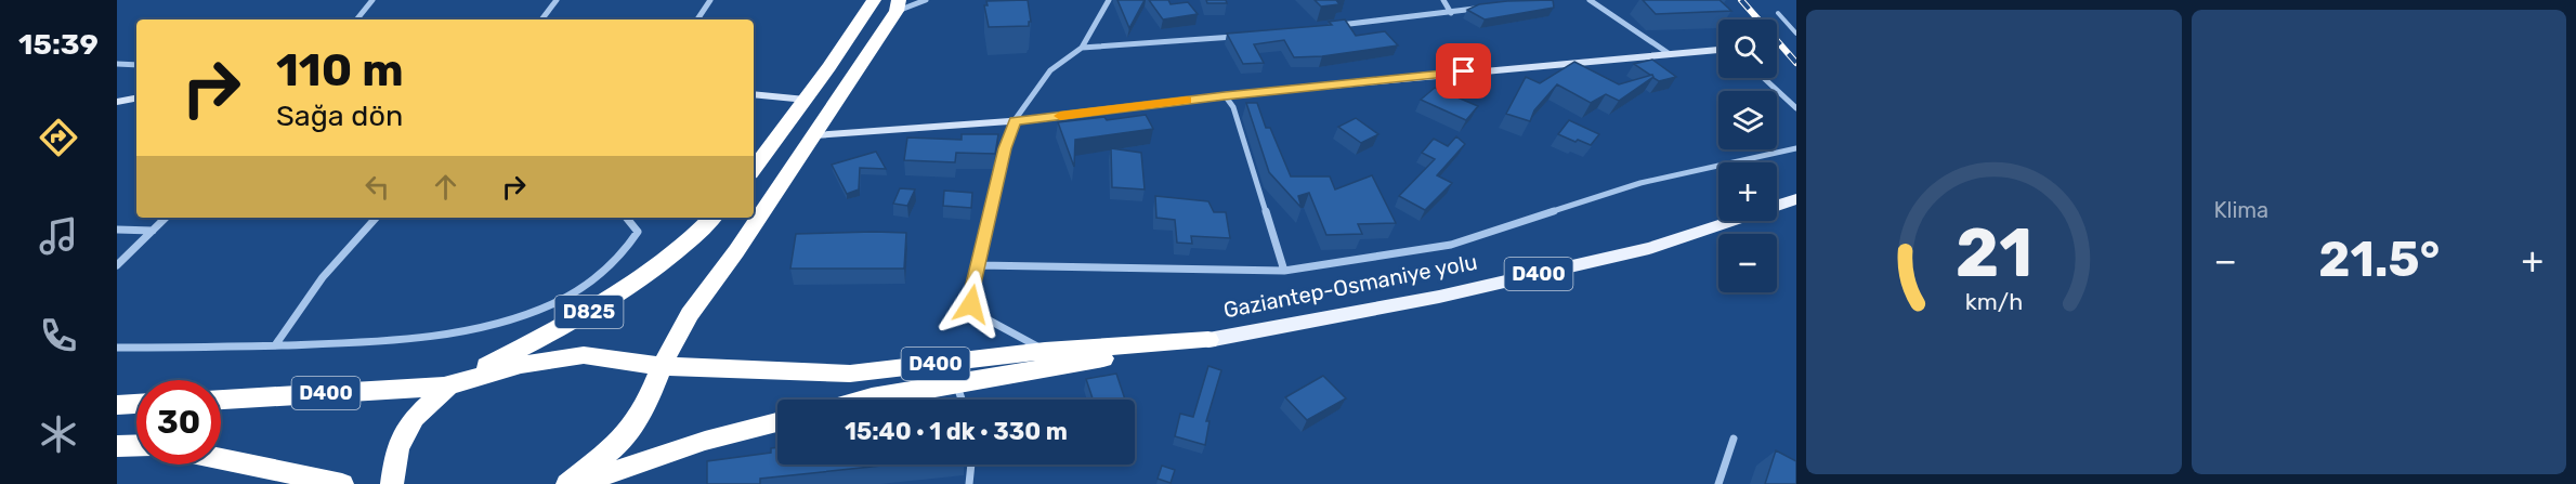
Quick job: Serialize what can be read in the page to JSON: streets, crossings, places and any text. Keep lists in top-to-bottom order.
{
  "streets": {
    "highway": ["D400", "D825"],
    "main road": ["Gaziantep-Osmaniye yolu"]
  },
  "crossings": [
    ["D400", "Gaziantep-Osmaniye yolu"],
    ["D400", "D825"]
  ],
  "page": {
    "tabs": "15:39",
    "tile": "Klima",
    "map_buttons": ["+", "−"],
    "turn": ["110 m", "Sağa dön"],
    "heat": ["−", "21.5°", "+"],
    "limit": "30",
    "trip": "15:40 · 1 dk · 330 m",
    "gauge": ["21", "km/h"]
  }
}
